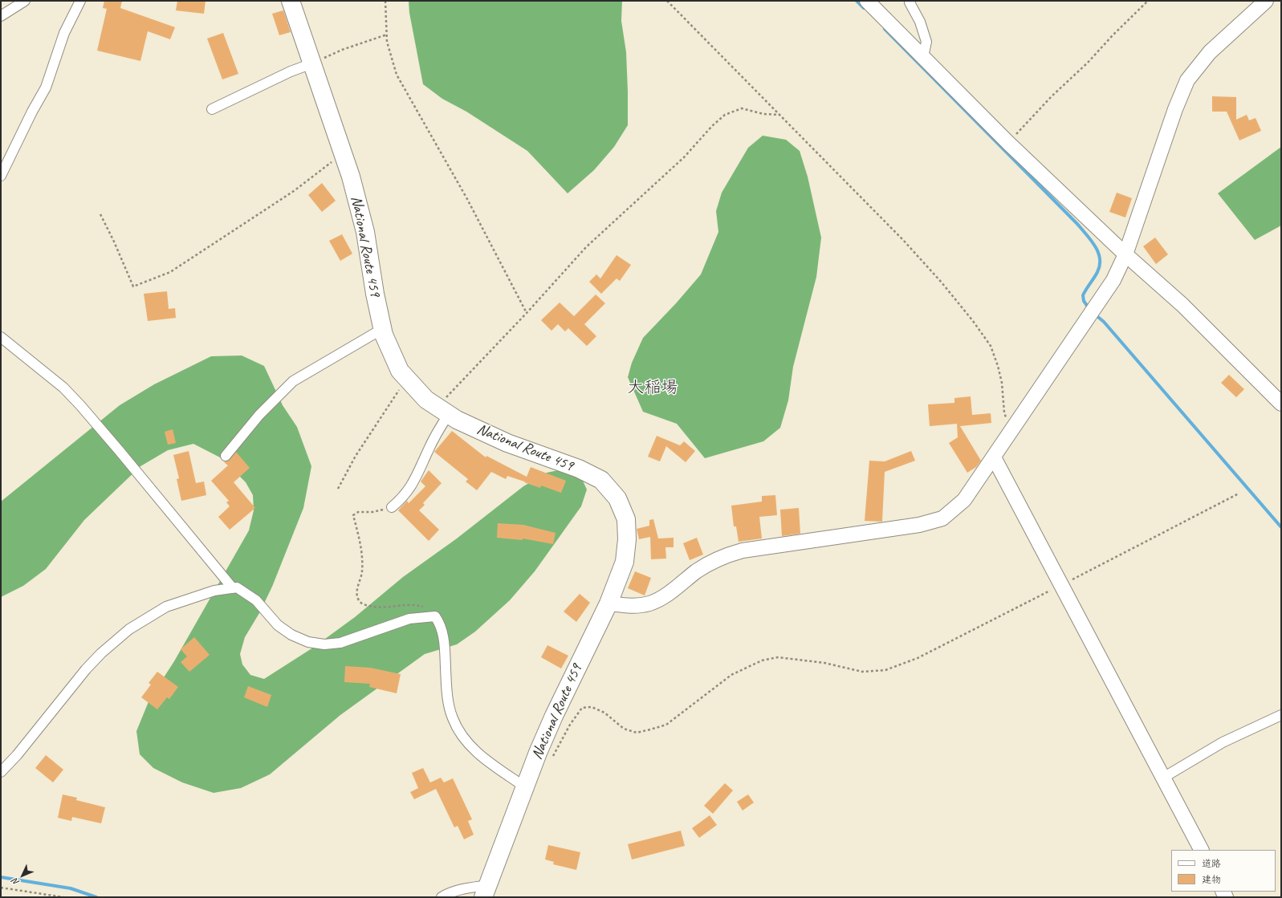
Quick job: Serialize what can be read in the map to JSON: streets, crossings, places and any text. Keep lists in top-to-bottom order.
{
  "streets": {
    "highway": ["National Route 459"]
  },
  "districts": ["大稲場"],
  "legend": ["道路", "建物"],
  "north": "bottom left"
}
